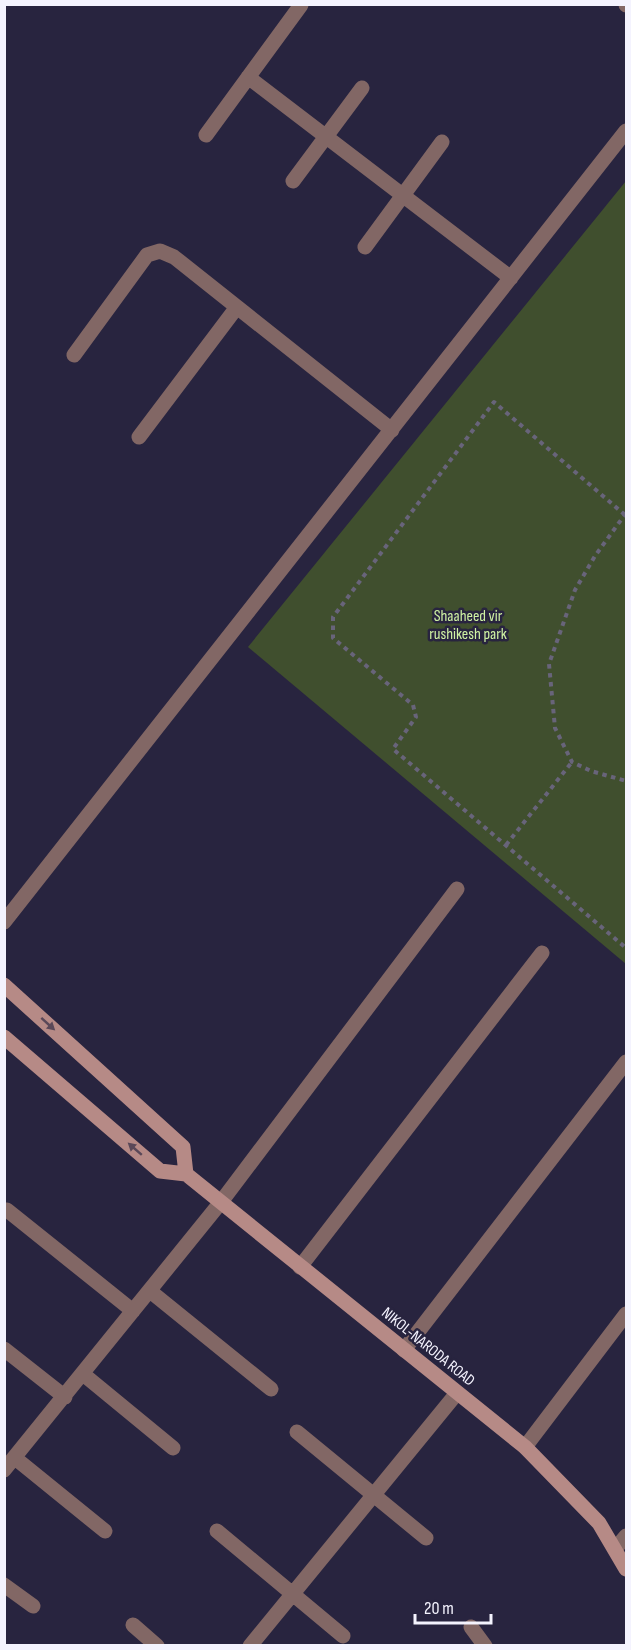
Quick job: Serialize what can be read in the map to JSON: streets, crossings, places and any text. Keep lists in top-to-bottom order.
{
  "streets": {
    "main road": ["NIKOL-NARODA ROAD"]
  },
  "parks": ["Shaaheed vir rushikesh park"],
  "scale_bar": "20 m"
}
